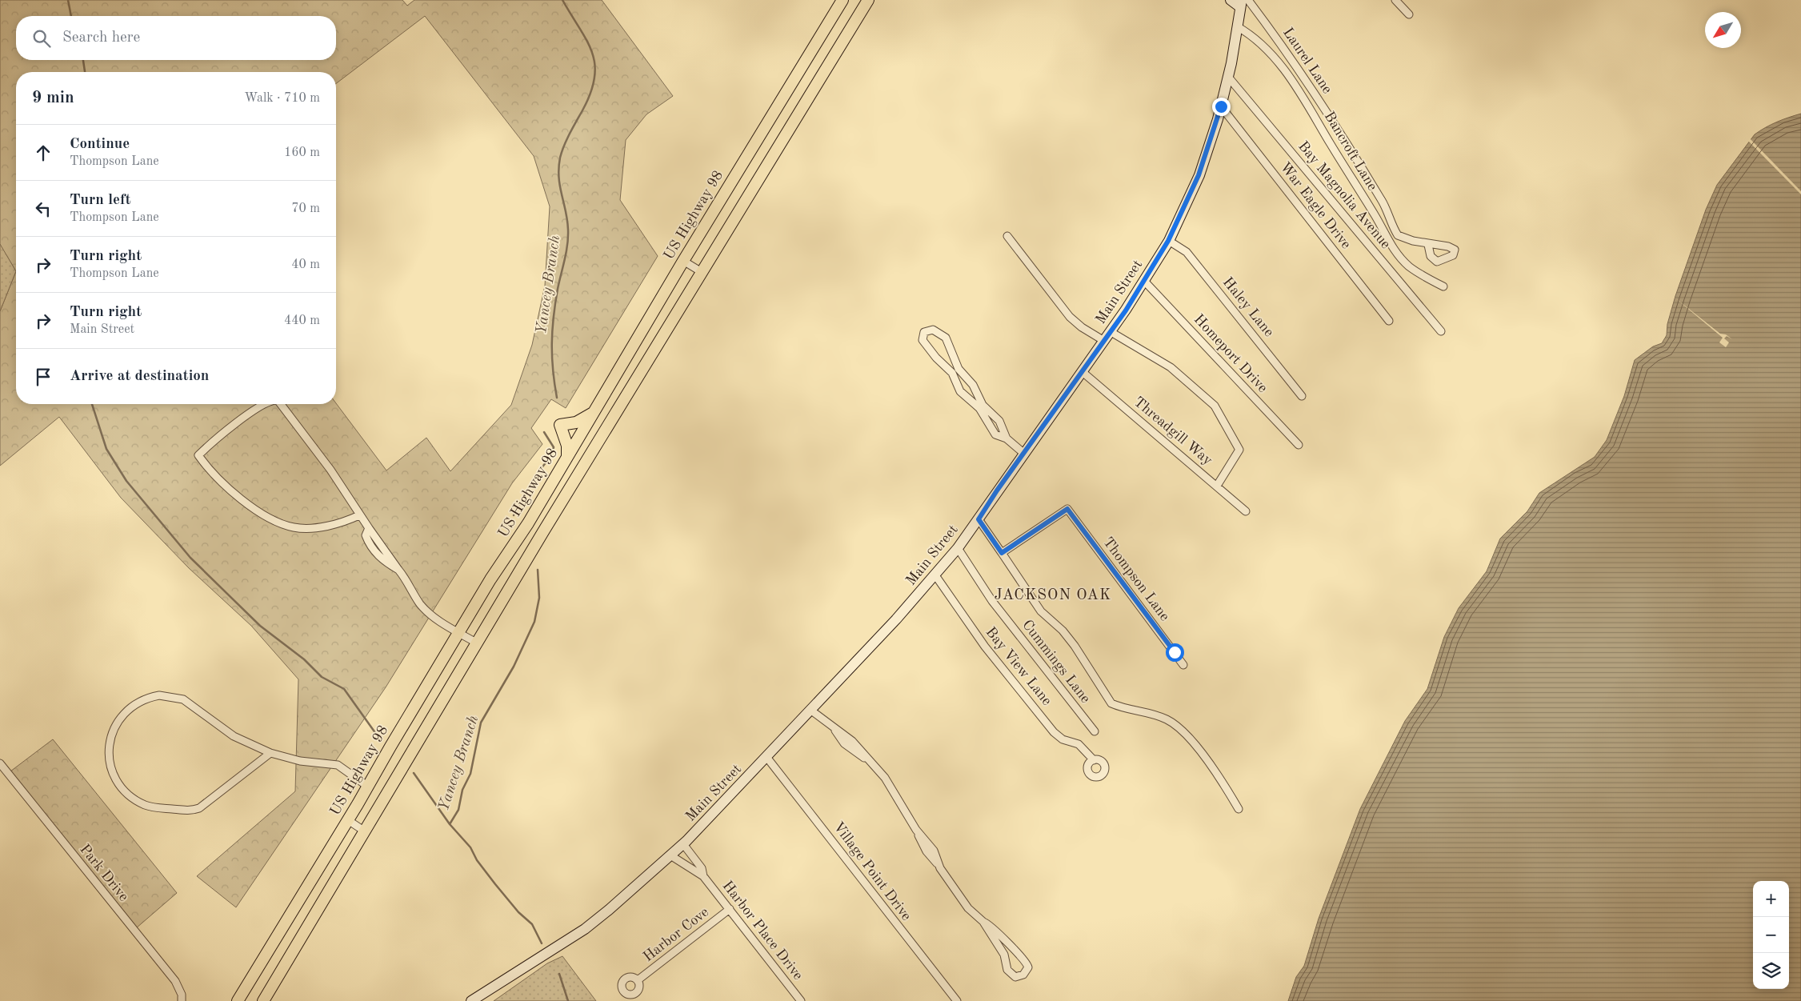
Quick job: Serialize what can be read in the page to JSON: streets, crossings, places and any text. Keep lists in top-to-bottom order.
{
  "streets": {
    "main road": ["US Highway 98", "Main Street"],
    "street": [
      "Laurel Lane",
      "Bancroft Lane",
      "Bay Magnolia Avenue",
      "War Eagle Drive",
      "Haley Lane",
      "Homeport Drive",
      "Threadgill Way",
      "Thompson Lane",
      "Cummings Lane",
      "Bay View Lane",
      "Village Point Drive",
      "Park Drive",
      "Harbor Place Drive",
      "Harbor Cove"
    ]
  },
  "crossings": [
    ["Bancroft Lane", "Main Street"],
    ["Bay Magnolia Avenue", "Main Street"],
    ["War Eagle Drive", "Main Street"],
    ["Main Street", "Haley Lane"],
    ["Main Street", "Homeport Drive"],
    ["Main Street", "Threadgill Way"],
    ["Main Street", "Cummings Lane"],
    ["Main Street", "Bay View Lane"],
    ["Main Street", "Village Point Drive"],
    ["Main Street", "Harbor Place Drive"],
    ["Harbor Place Drive", "Harbor Cove"]
  ],
  "districts": ["JACKSON OAK"],
  "water": ["Yancey Branch"],
  "north": "bottom left",
  "page": {
    "search": "Search here",
    "heading": ["9 min", "Walk · 710 m"],
    "list": [
      ["Continue", "Thompson Lane", "160 m"],
      ["Turn left", "Thompson Lane", "70 m"],
      ["Turn right", "Thompson Lane", "40 m"],
      ["Turn right", "Main Street", "440 m"],
      "Arrive at destination"
    ],
    "map_buttons": ["+", "−"]
  }
}
